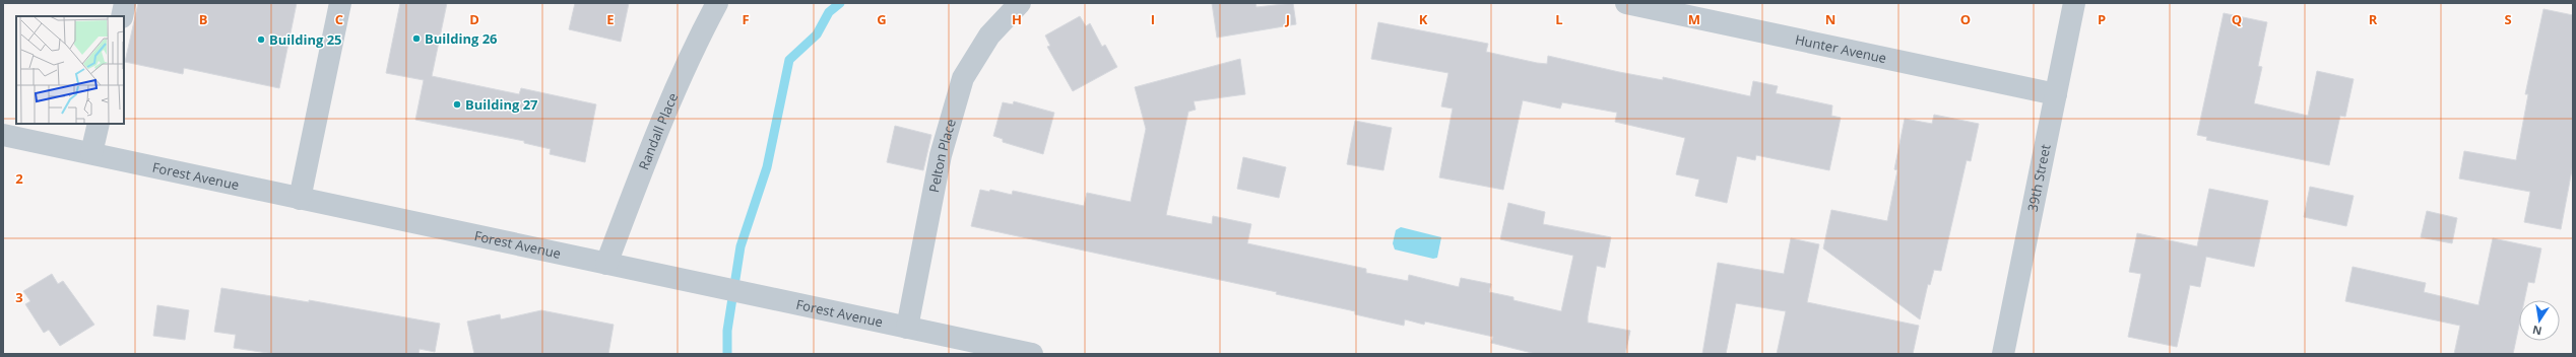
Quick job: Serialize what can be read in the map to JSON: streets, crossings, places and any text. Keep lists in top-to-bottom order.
{
  "streets": {
    "street": [
      "Hunter Avenue",
      "Randall Place",
      "Pelton Place",
      "Forest Avenue",
      "39th Street"
    ]
  },
  "crossings": [
    ["Hunter Avenue", "39th Street"],
    ["Randall Place", "Forest Avenue"],
    ["Pelton Place", "Forest Avenue"]
  ],
  "places": ["Building 26", "Building 25", "Building 27"],
  "north": "bottom",
  "grid": {
    "columns": [
      "B",
      "C",
      "D",
      "E",
      "F",
      "G",
      "H",
      "I",
      "J",
      "K",
      "L",
      "M",
      "N",
      "O",
      "P",
      "Q",
      "R",
      "S"
    ],
    "rows": ["2", "3"]
  }
}
